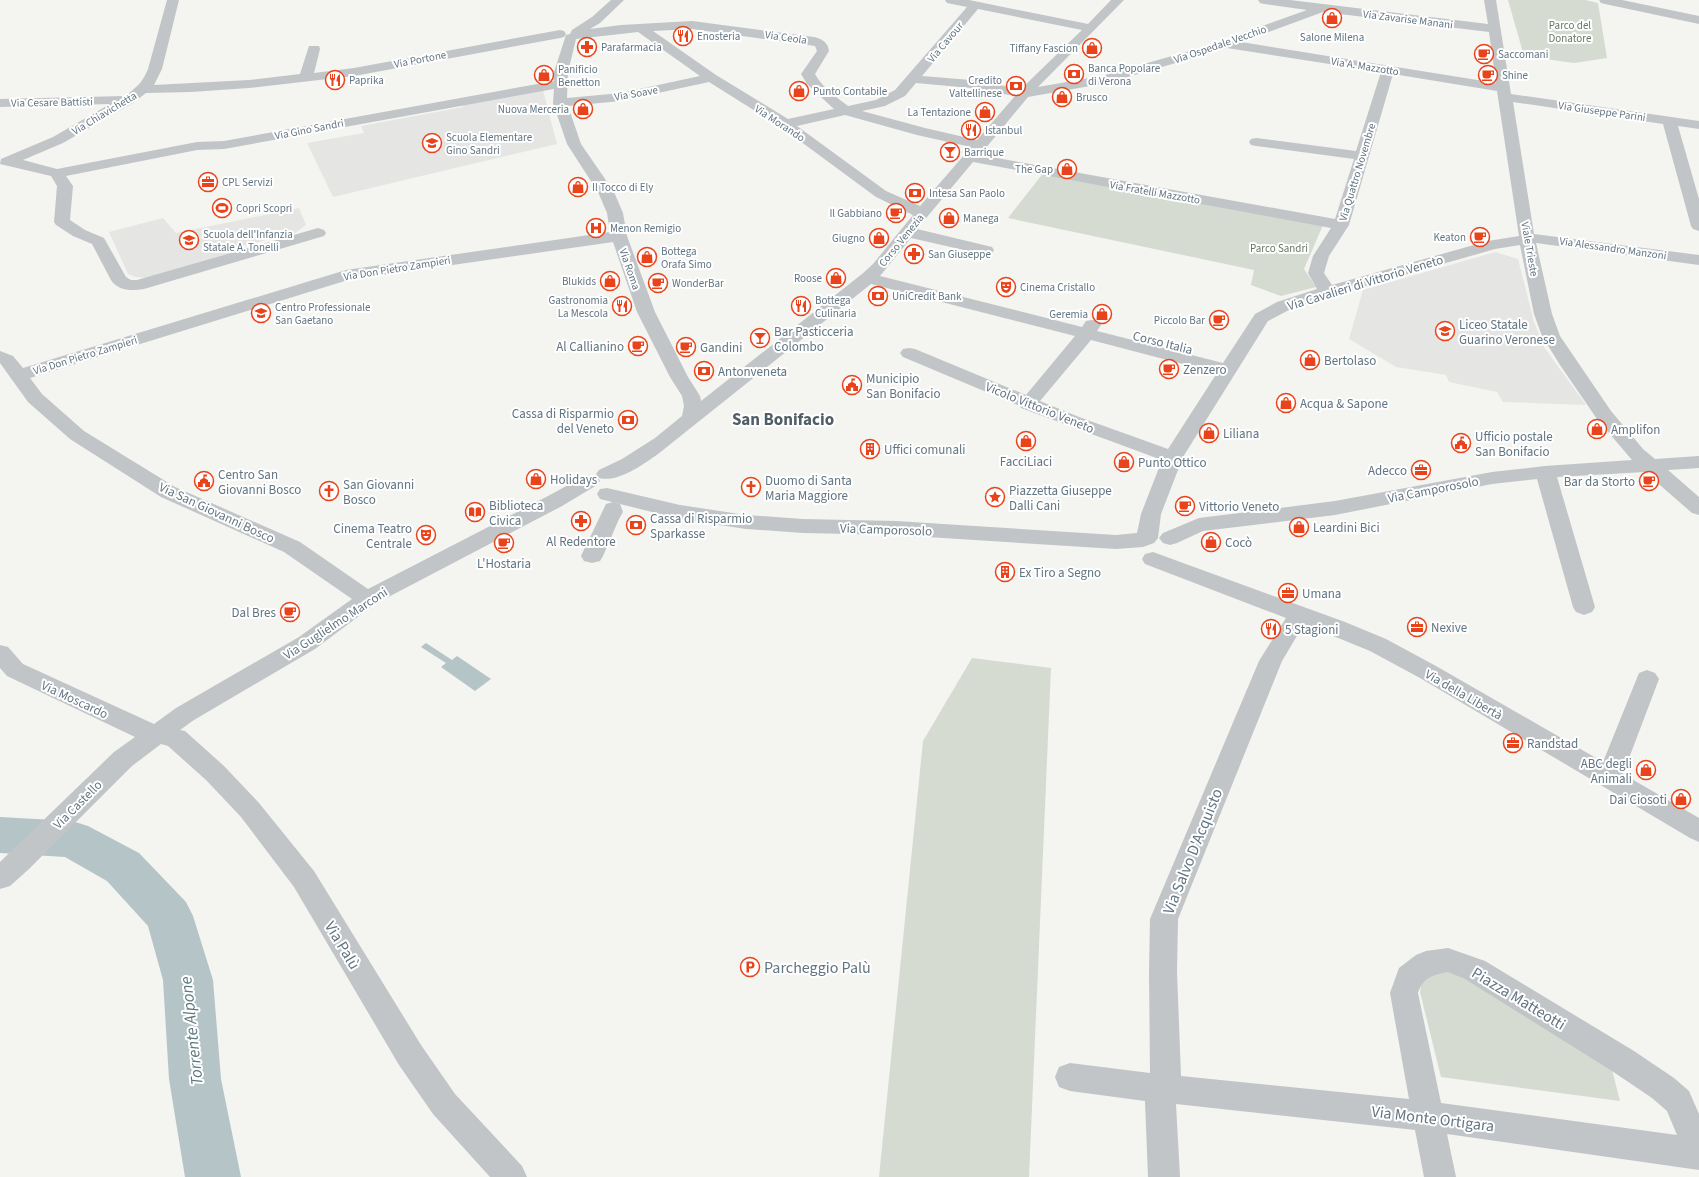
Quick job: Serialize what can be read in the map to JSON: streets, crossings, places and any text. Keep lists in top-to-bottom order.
{
  "streets": {
    "street": [
      "Via Zavarise Manani",
      "Via Ceola",
      "Via Cavour",
      "Via Ospedale Vecchio",
      "Via Portone",
      "Via A. Mazzotto",
      "Via Soave",
      "Via Cesare Battisti",
      "Via Giuseppe Parini",
      "Via Chiavichetta",
      "Via Morando",
      "Via Gino Sandri",
      "Via Quattro Novembre",
      "Via Fratelli Mazzotto",
      "Corso Venezia",
      "Via Alessandro Manzoni",
      "Viale Trieste",
      "Via Don Pietro Zampieri",
      "Via Roma",
      "Via Cavalieri di Vittorio Veneto",
      "Corso Italia",
      "Vicolo Vittorio Veneto",
      "Via Camporosolo",
      "Via San Giovanni Bosco",
      "Via Guglielmo Marconi",
      "Via della Libertà",
      "Via Moscardo",
      "Via Castello",
      "Via Salvo D'Acquisto",
      "Via Palù",
      "Piazza Matteotti",
      "Via Monte Ortigara"
    ]
  },
  "crossings": [
    ["Via Zavarise Manani", "Via Ospedale Vecchio"],
    ["Via Zavarise Manani", "Viale Trieste"],
    ["Via Ceola", "Via Cavour"],
    ["Via Ceola", "Via Portone"],
    ["Via Ceola", "Via Morando"],
    ["Via Ceola", "Corso Venezia"],
    ["Via Ceola", "Via Roma"],
    ["Via Cavour", "Via Morando"],
    ["Via Ospedale Vecchio", "Via A. Mazzotto"],
    ["Via Ospedale Vecchio", "Corso Venezia"],
    ["Via Portone", "Via Chiavichetta"],
    ["Via Portone", "Via Roma"],
    ["Via A. Mazzotto", "Via Giuseppe Parini"],
    ["Via A. Mazzotto", "Via Quattro Novembre"],
    ["Via A. Mazzotto", "Viale Trieste"],
    ["Via Soave", "Via Morando"],
    ["Via Soave", "Via Roma"],
    ["Via Cesare Battisti", "Via Chiavichetta"],
    ["Via Giuseppe Parini", "Viale Trieste"],
    ["Via Chiavichetta", "Via Gino Sandri"],
    ["Via Morando", "Corso Venezia"],
    ["Via Gino Sandri", "Via Roma"],
    ["Via Quattro Novembre", "Via Fratelli Mazzotto"],
    ["Via Quattro Novembre", "Via Cavalieri di Vittorio Veneto"],
    ["Via Fratelli Mazzotto", "Corso Venezia"],
    ["Corso Venezia", "Via Roma"],
    ["Corso Venezia", "Corso Italia"],
    ["Corso Venezia", "Via Camporosolo"],
    ["Corso Venezia", "Via Guglielmo Marconi"],
    ["Via Alessandro Manzoni", "Viale Trieste"],
    ["Via Alessandro Manzoni", "Via Cavalieri di Vittorio Veneto"],
    ["Viale Trieste", "Via Cavalieri di Vittorio Veneto"],
    ["Viale Trieste", "Via Camporosolo"],
    ["Via Don Pietro Zampieri", "Via Roma"],
    ["Via Don Pietro Zampieri", "Via San Giovanni Bosco"],
    ["Via Cavalieri di Vittorio Veneto", "Corso Italia"],
    ["Via Cavalieri di Vittorio Veneto", "Vicolo Vittorio Veneto"],
    ["Via Cavalieri di Vittorio Veneto", "Via Camporosolo"],
    ["Via Cavalieri di Vittorio Veneto", "Via della Libertà"],
    ["Via Camporosolo", "Via Guglielmo Marconi"],
    ["Via Camporosolo", "Via della Libertà"],
    ["Via San Giovanni Bosco", "Via Guglielmo Marconi"],
    ["Via Guglielmo Marconi", "Via Moscardo"],
    ["Via Guglielmo Marconi", "Via Castello"],
    ["Via Guglielmo Marconi", "Via Palù"],
    ["Via della Libertà", "Via Salvo D'Acquisto"],
    ["Via Moscardo", "Via Castello"],
    ["Via Moscardo", "Via Palù"],
    ["Via Castello", "Via Palù"],
    ["Via Salvo D'Acquisto", "Via Monte Ortigara"],
    ["Piazza Matteotti", "Via Monte Ortigara"]
  ],
  "districts": ["San Bonifacio"],
  "water": ["Torrente Alpone"],
  "parks": ["Parco del Donatore", "Parco Sandri"],
  "places": {
    "shop": [
      "Salone Milena",
      "Tiffany Fascion",
      "Panificio Benetton",
      "Punto Contabile",
      "Brusco",
      "Nuova Merceria",
      "La Tentazione",
      "The Gap",
      "Il Tocco di Ely",
      "Manega",
      "Giugno",
      "Bottega Orafa Simo",
      "Roose",
      "Blukids",
      "Geremia",
      "Bertolaso",
      "Acqua & Sapone",
      "Amplifon",
      "Liliana",
      "FacciLiaci",
      "Punto Ottico",
      "Holidays",
      "Leardini Bici",
      "Cocò",
      "ABC degli Animali",
      "Dai Ciosoti"
    ],
    "restaurant": [
      "Enosteria",
      "Paprika",
      "Istanbul",
      "Gastronomia La Mescola",
      "Bottega Culinaria",
      "5 Stagioni"
    ],
    "pharmacy": ["Parafarmacia", "San Giuseppe", "Al Redentore"],
    "cafe": [
      "Saccomani",
      "Shine",
      "Il Gabbiano",
      "Keaton",
      "WonderBar",
      "Piccolo Bar",
      "Al Callianino",
      "Gandini",
      "Zenzero",
      "Bar da Storto",
      "Vittorio Veneto",
      "L'Hostaria",
      "Dal Bres"
    ],
    "bank": [
      "Banca Popolare di Verona",
      "Credito Valtellinese",
      "Intesa San Paolo",
      "UniCredit Bank",
      "Antonveneta",
      "Cassa di Risparmio del Veneto",
      "Cassa di Risparmio Sparkasse"
    ],
    "school or university": [
      "Scuola Elementare Gino Sandri",
      "Scuola dell'Infanzia Statale A. Tonelli",
      "Centro Professionale San Gaetano",
      "Liceo Statale Guarino Veronese"
    ],
    "bar": ["Barrique", "Bar Pasticceria Colombo"],
    "office": [
      "CPL Servizi",
      "Adecco",
      "Umana",
      "Nexive",
      "Randstad"
    ],
    "sports": ["Copri Scopri"],
    "hospital": ["Menon Remigio"],
    "theatre": ["Cinema Cristallo", "Cinema Teatro Centrale"],
    "public building": ["Municipio San Bonifacio", "Ufficio postale San Bonifacio", "Centro San Giovanni Bosco"],
    "building": ["Uffici comunali", "Ex Tiro a Segno"],
    "church": ["Duomo di Santa Maria Maggiore", "San Giovanni Bosco"],
    "place": ["Piazzetta Giuseppe Dalli Cani"],
    "library": ["Biblioteca Civica"],
    "parking": ["Parcheggio Palù"]
  }
}
